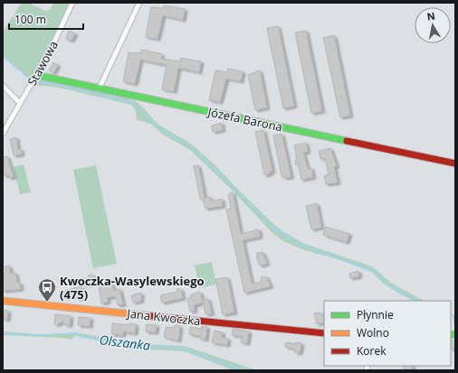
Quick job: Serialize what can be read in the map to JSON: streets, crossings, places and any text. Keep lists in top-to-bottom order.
{
  "streets": {
    "street": ["Stawowa", "Józefa Barona", "Jana Kwoczka"]
  },
  "crossings": [
    ["Stawowa", "Józefa Barona"]
  ],
  "water": ["Olszanka"],
  "places": {
    "bus stop": ["Kwoczka-Wasylewskiego (475)"]
  },
  "legend": ["Płynnie", "Wolno", "Korek"],
  "scale_bar": "100 m",
  "north": "top"
}
